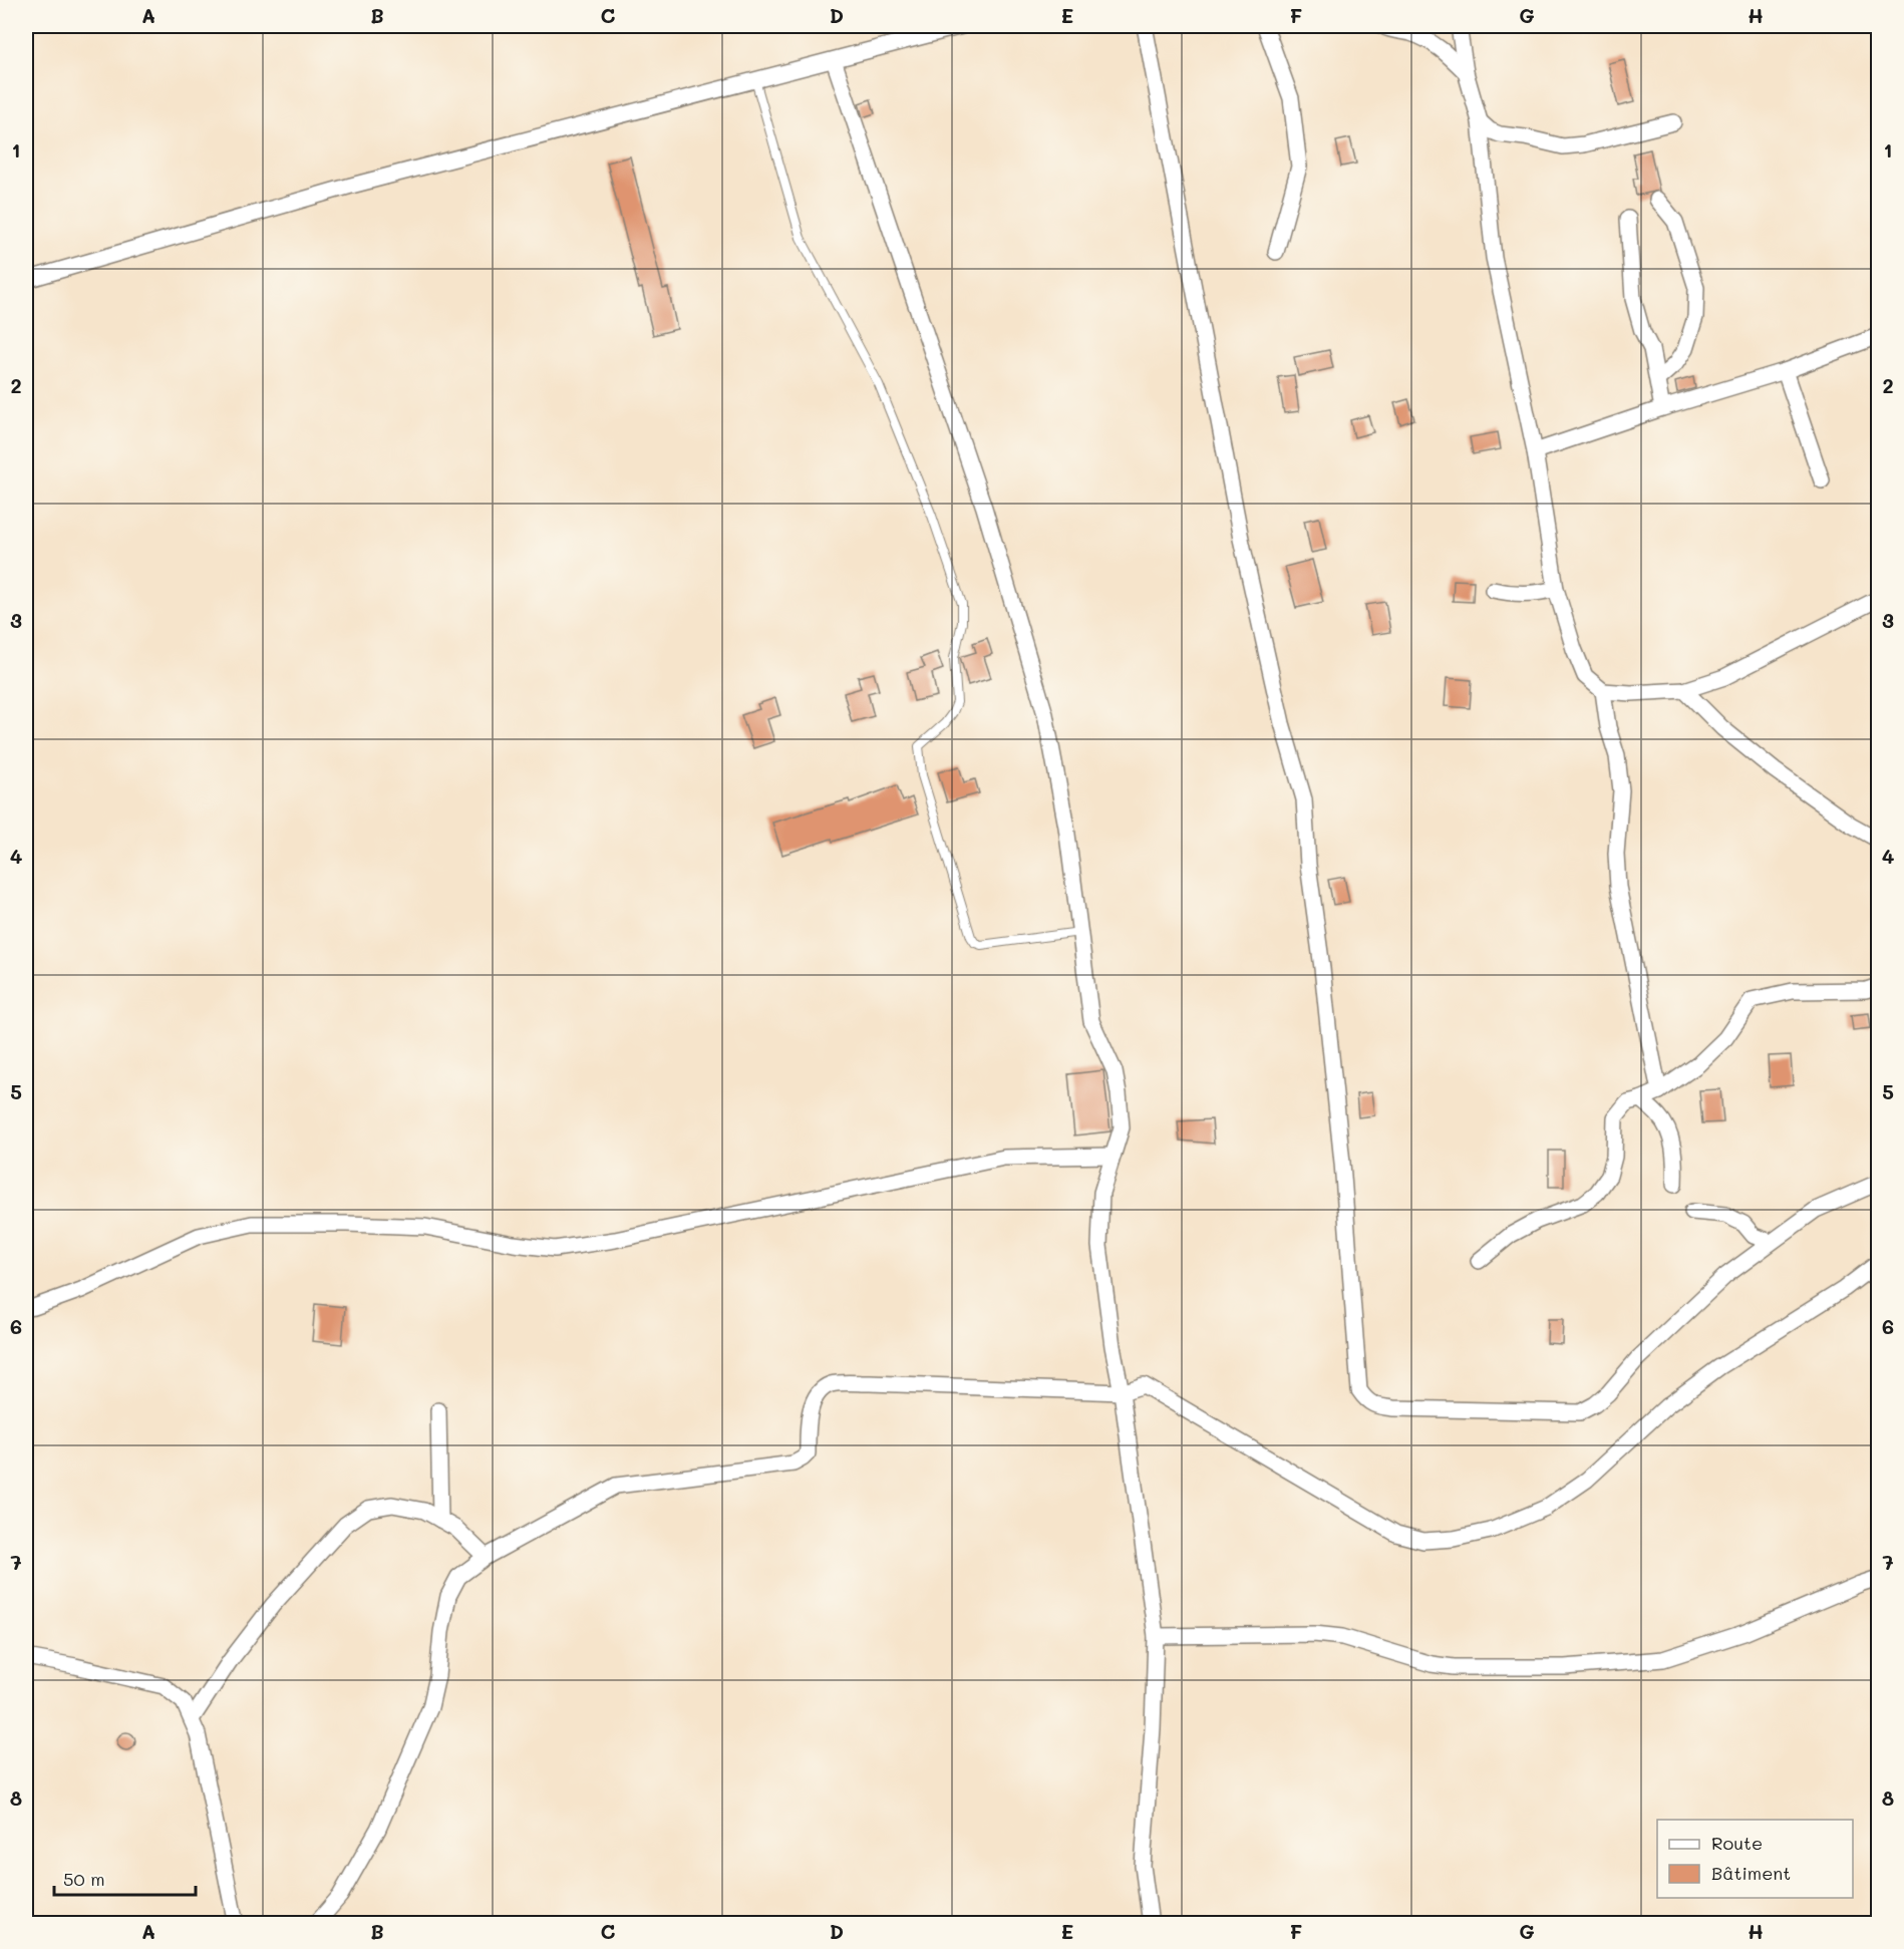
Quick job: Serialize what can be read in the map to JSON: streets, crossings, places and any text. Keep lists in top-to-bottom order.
{
  "legend": ["Route", "Bâtiment"],
  "scale_bar": "50 m",
  "grid": {
    "columns": [
      "A",
      "B",
      "C",
      "D",
      "E",
      "F",
      "G",
      "H"
    ],
    "rows": [
      "1",
      "2",
      "3",
      "4",
      "5",
      "6",
      "7",
      "8"
    ]
  }
}
